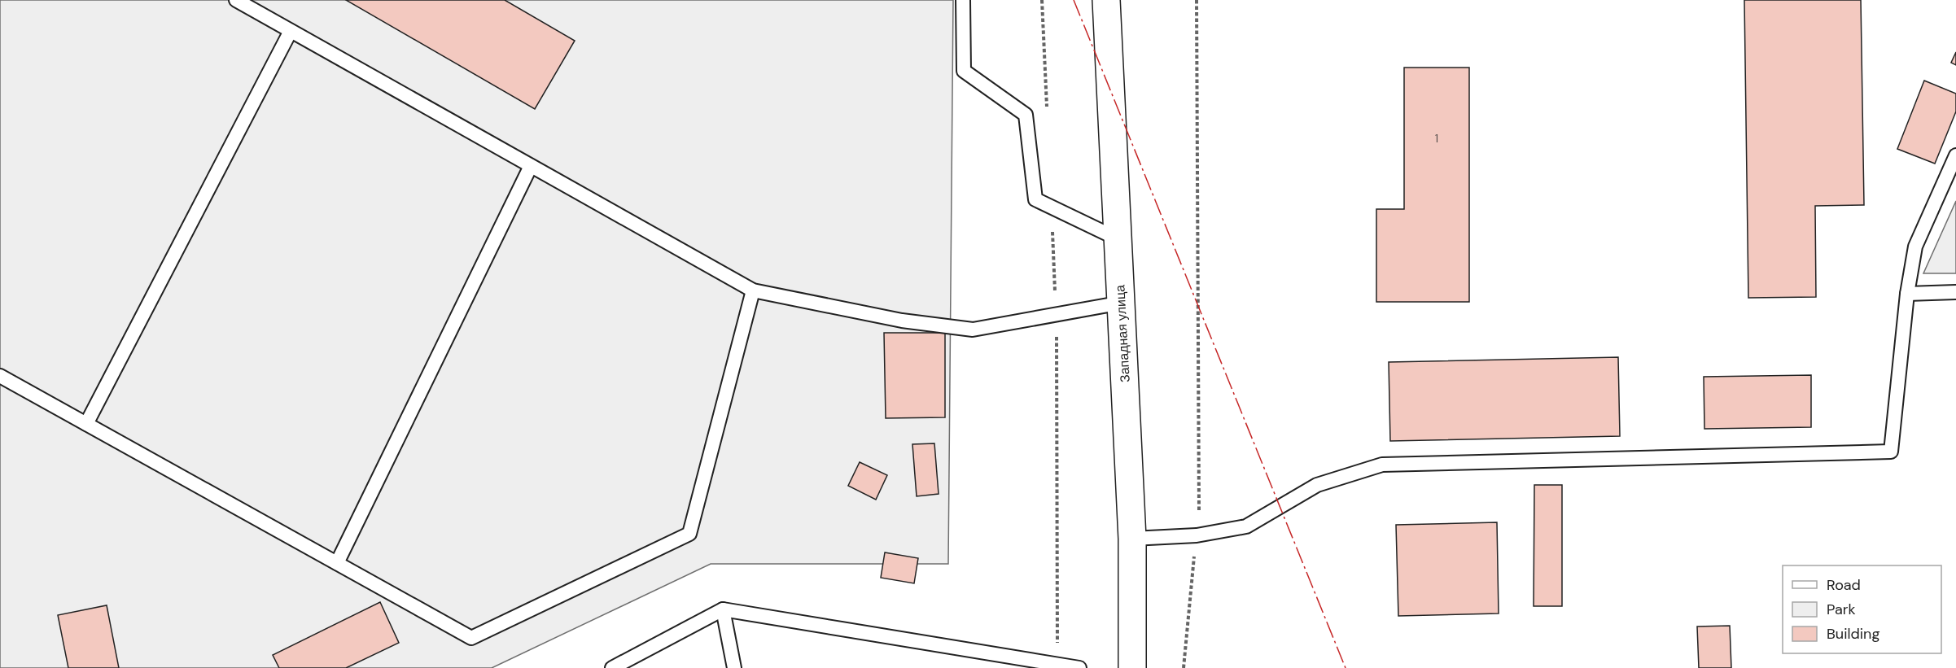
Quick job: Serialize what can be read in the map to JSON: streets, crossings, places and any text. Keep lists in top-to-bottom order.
{
  "streets": {
    "main road": ["Западная улица"]
  },
  "house_numbers": ["1"],
  "legend": ["Road", "Park", "Building"]
}
